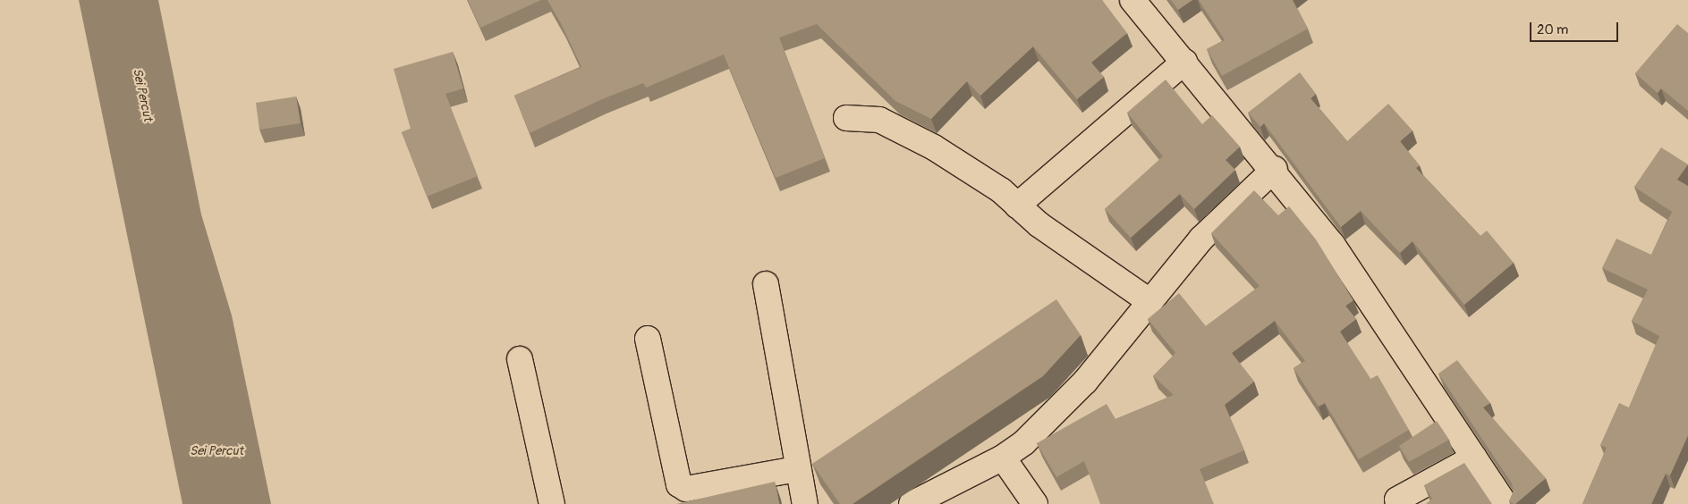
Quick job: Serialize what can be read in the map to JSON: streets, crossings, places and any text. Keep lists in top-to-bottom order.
{
  "water": ["Sei Percut"],
  "scale_bar": "20 m"
}
